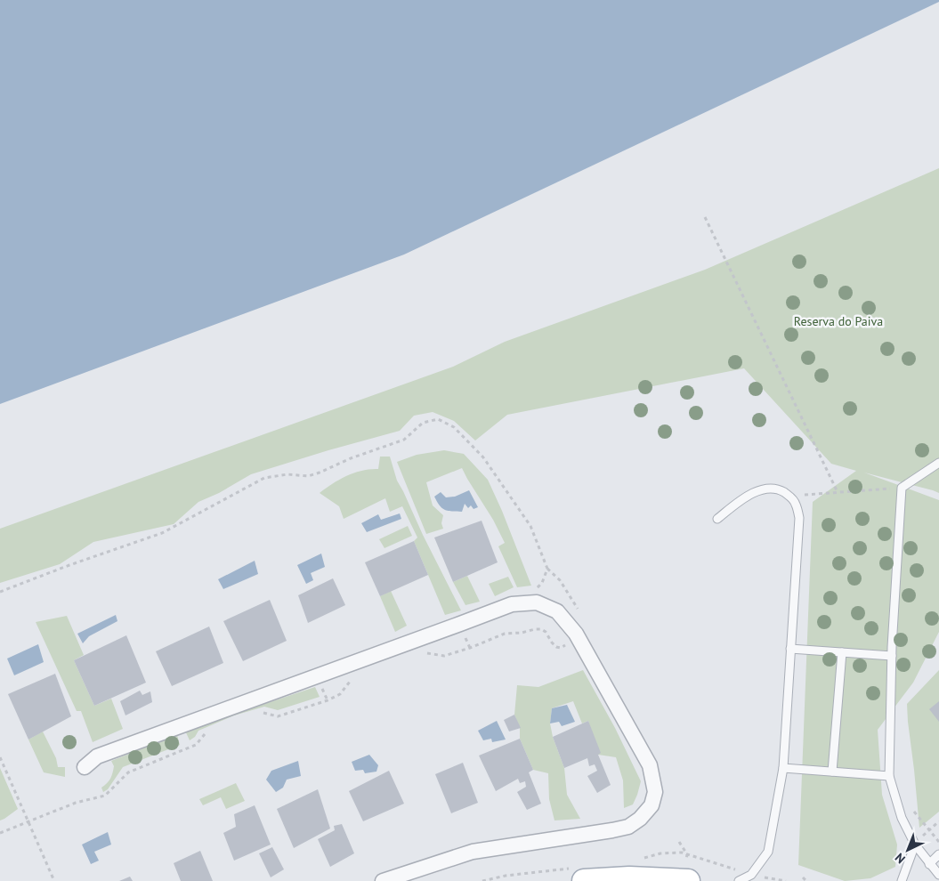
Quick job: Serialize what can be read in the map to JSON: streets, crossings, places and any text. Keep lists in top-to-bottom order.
{
  "parks": ["Reserva do Paiva"],
  "north": "bottom left"
}
